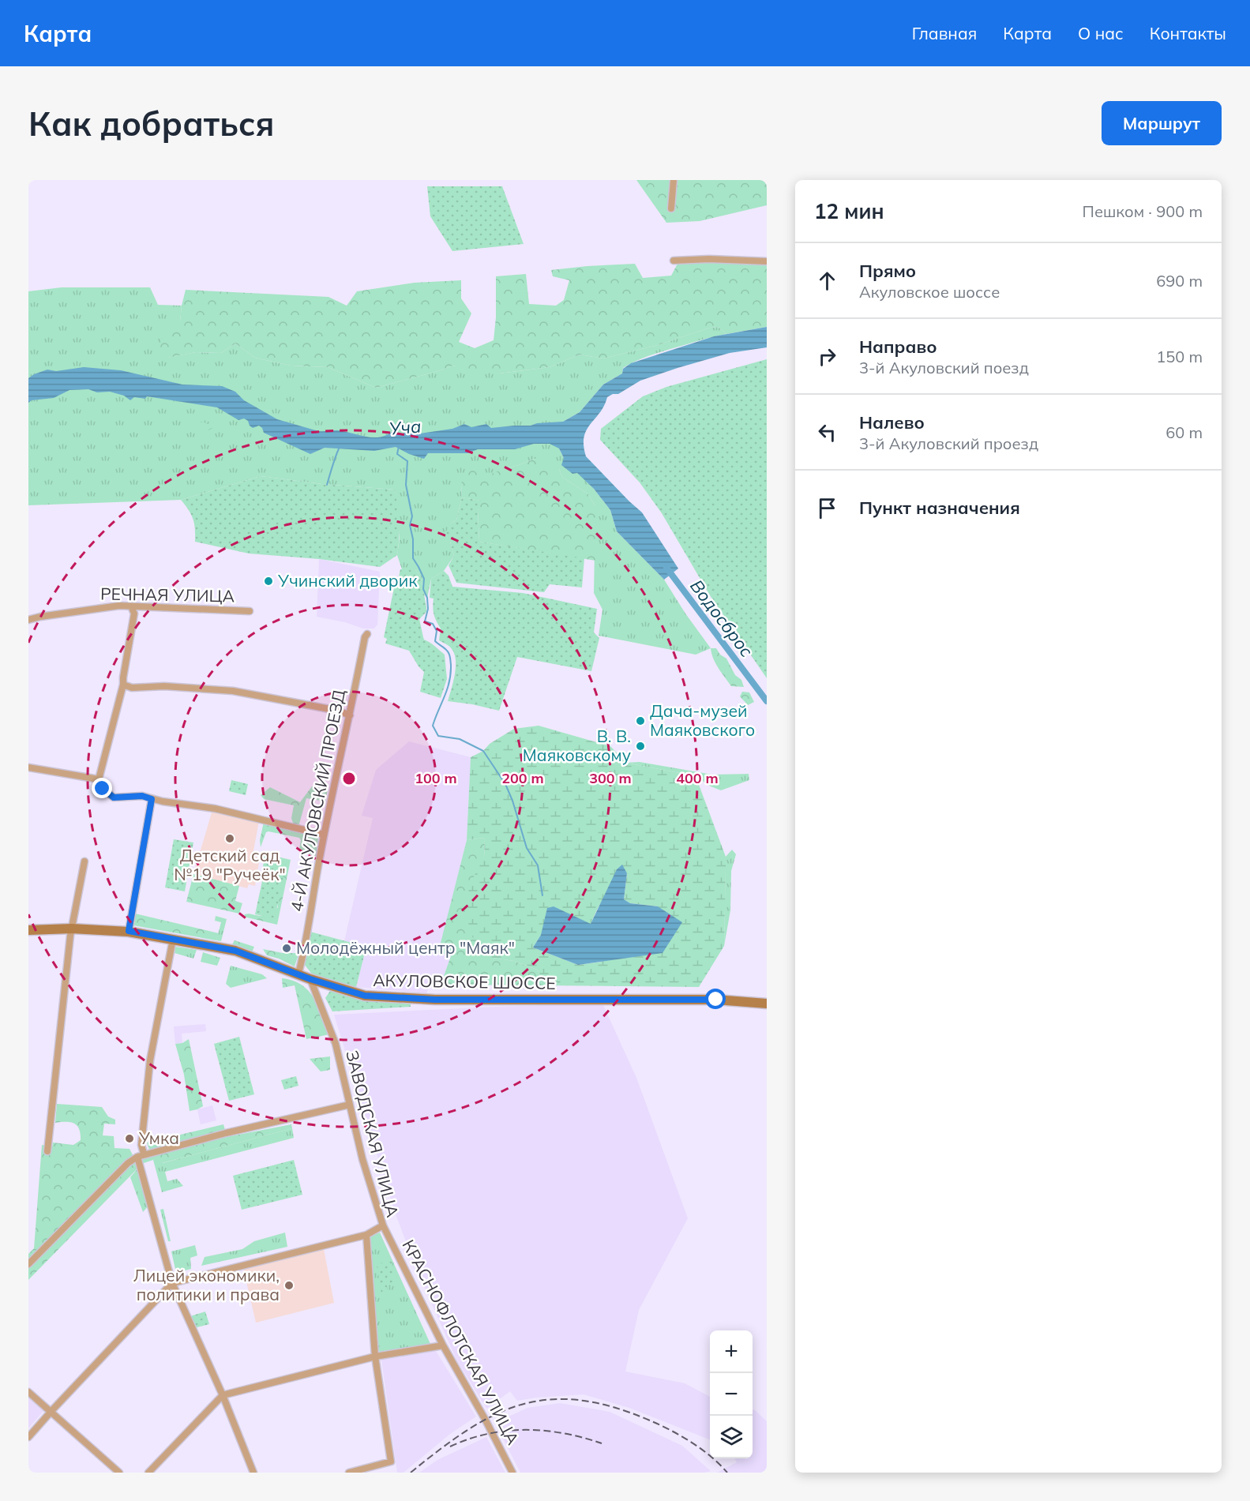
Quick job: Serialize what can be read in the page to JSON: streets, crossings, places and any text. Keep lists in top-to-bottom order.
{
  "streets": {
    "street": [
      "РЕЧНАЯ УЛИЦА",
      "4-Й АКУЛОВСКИЙ ПРОЕЗД",
      "АКУЛОВСКОЕ ШОССЕ",
      "ЗАВОДСКАЯ УЛИЦА",
      "КРАСНОФЛОТСКАЯ УЛИЦА"
    ]
  },
  "crossings": [
    ["4-Й АКУЛОВСКИЙ ПРОЕЗД", "АКУЛОВСКОЕ ШОССЕ"],
    ["АКУЛОВСКОЕ ШОССЕ", "ЗАВОДСКАЯ УЛИЦА"],
    ["ЗАВОДСКАЯ УЛИЦА", "КРАСНОФЛОТСКАЯ УЛИЦА"]
  ],
  "water": ["Уча", "Водосброс"],
  "places": [
    "Учинский дворик",
    "Дача-музей Маяковского",
    "В. В. Маяковскому",
    "Детский сад №19 \"Ручеёк\"",
    "Молодёжный центр \"Маяк\"",
    "Умка",
    "Лицей экономики, политики и права"
  ],
  "page": {
    "header": "Карта",
    "nav": [
      "Главная",
      "Карта",
      "О нас",
      "Контакты"
    ],
    "buttons": "Маршрут",
    "title": "Как добраться",
    "heading": ["12 мин", "Пешком · 900 m"],
    "list": [
      ["Прямо", "Акуловское шоссе", "690 m"],
      ["Направо", "3-й Акуловский поезд", "150 m"],
      ["Налево", "3-й Акуловский проезд", "60 m"],
      "Пункт назначения"
    ],
    "map_buttons": ["+", "−"]
  },
  "rings": [
    "100 m",
    "200 m",
    "300 m",
    "400 m"
  ]
}
